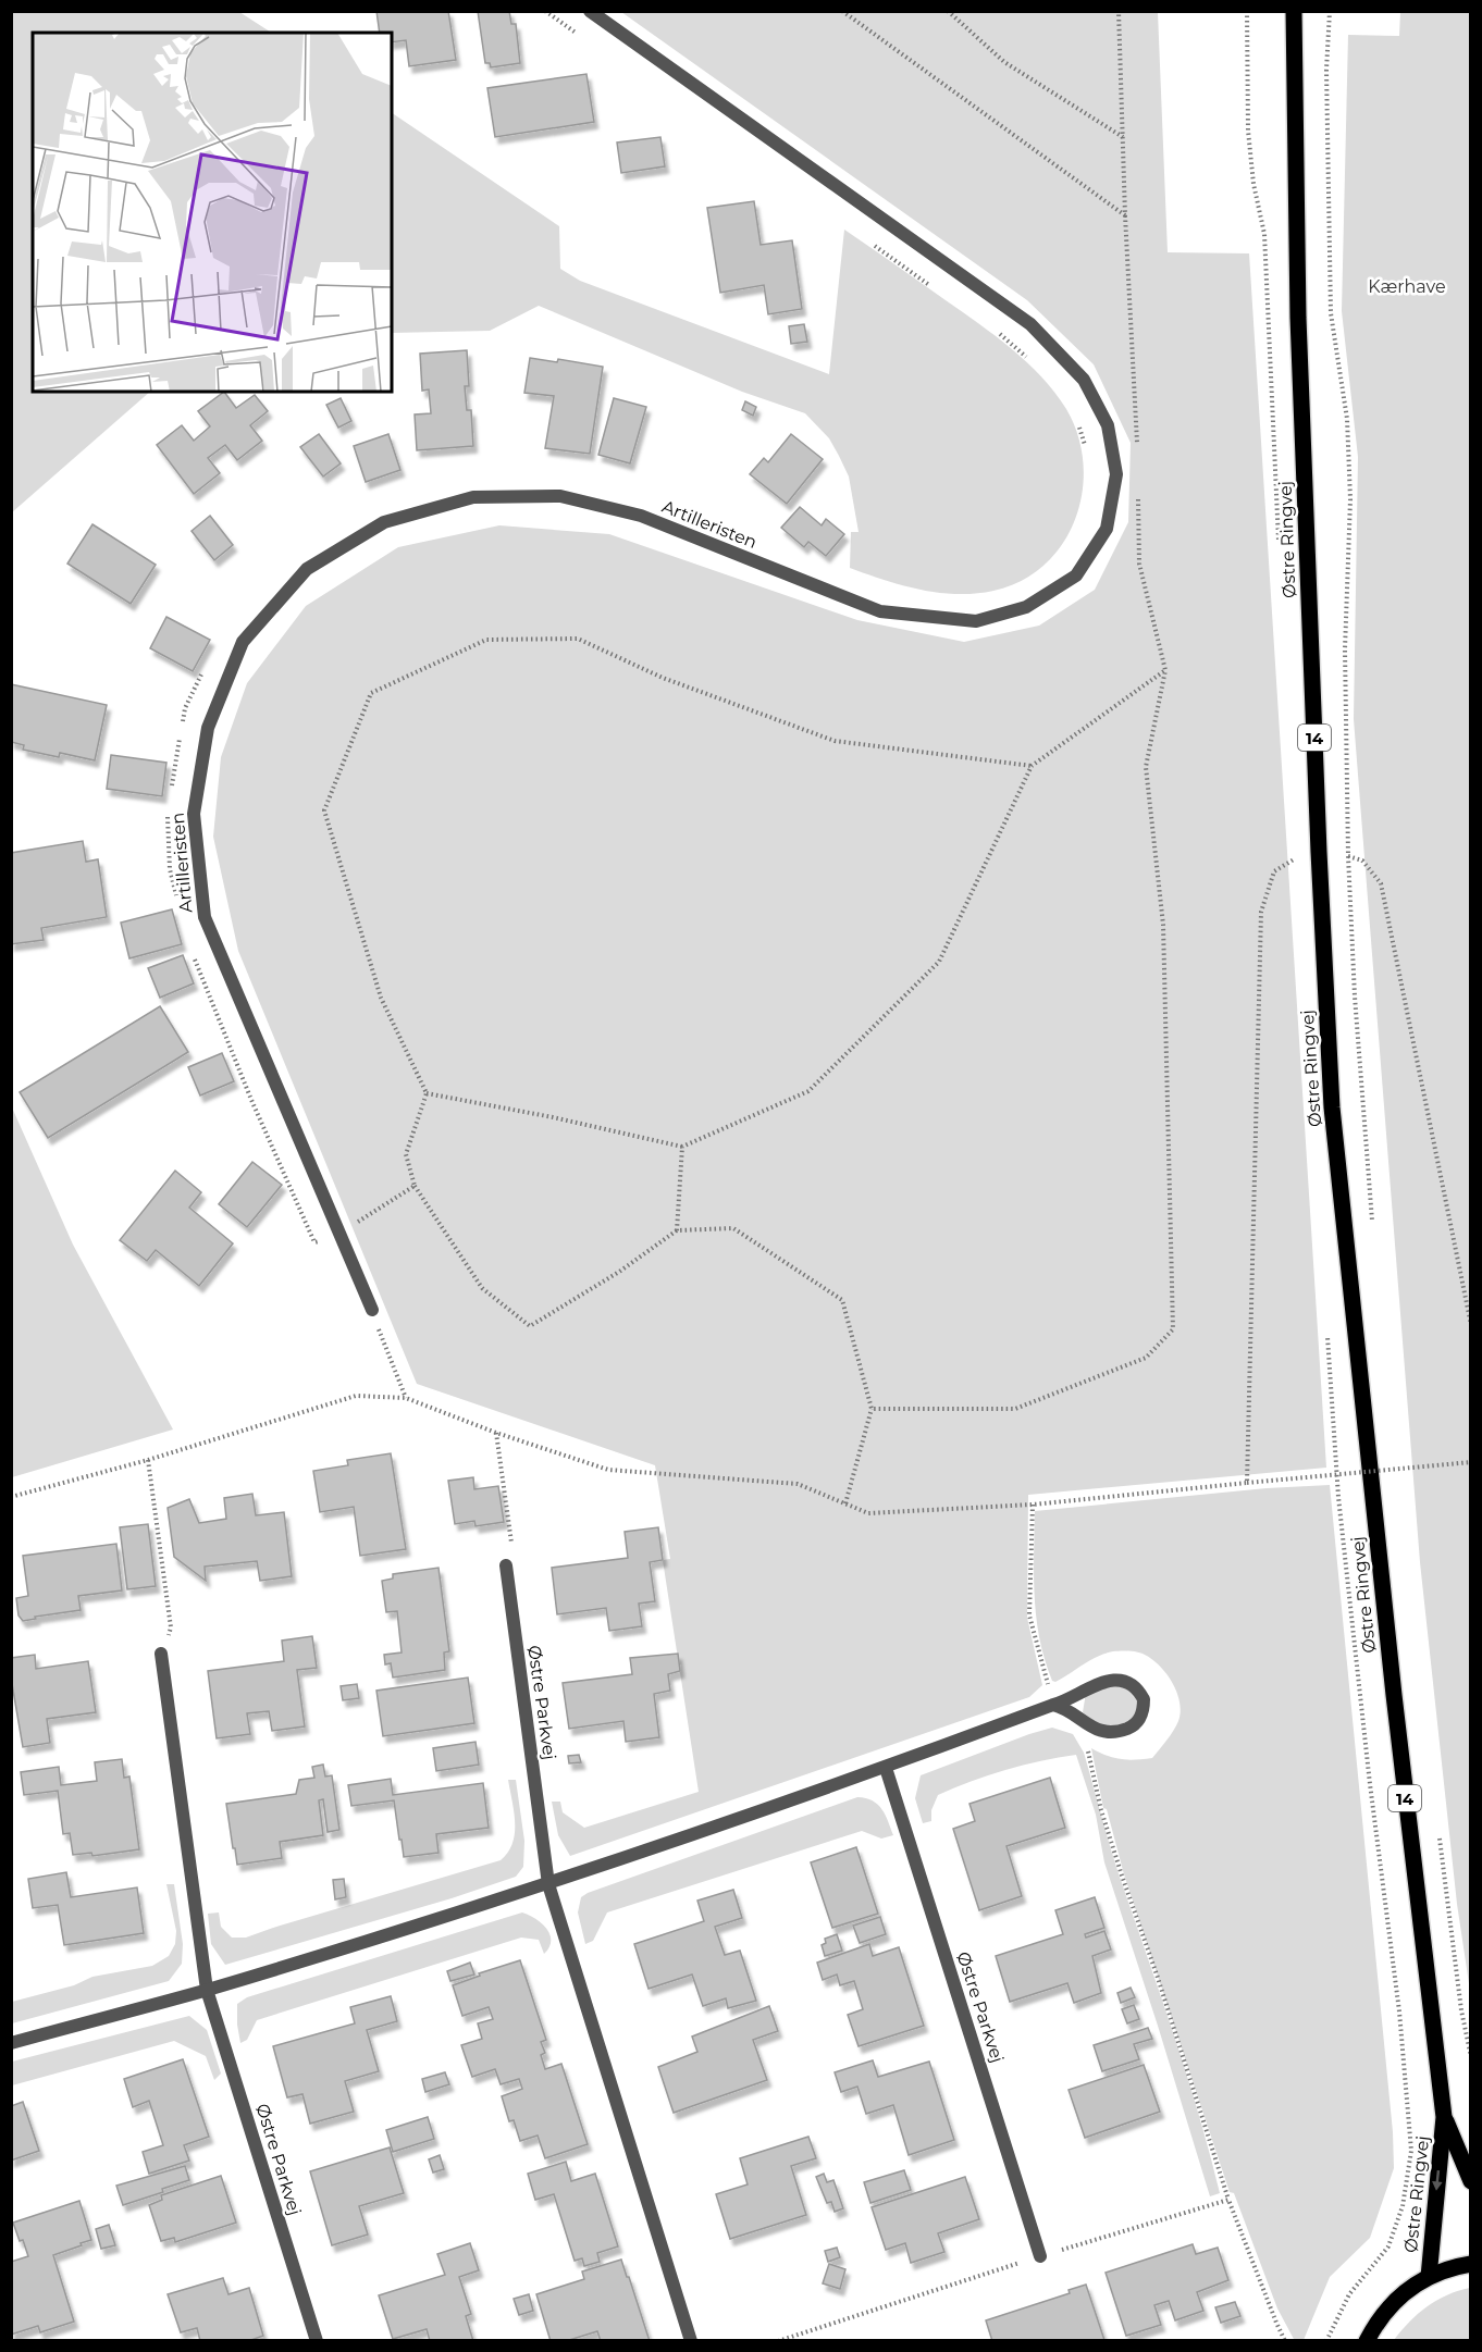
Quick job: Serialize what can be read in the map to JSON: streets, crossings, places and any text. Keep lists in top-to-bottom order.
{
  "streets": {
    "main road": ["Østre Ringvej", "14"],
    "street": ["Artilleristen", "Østre Parkvej"]
  },
  "parks": ["Kærhave"]
}
